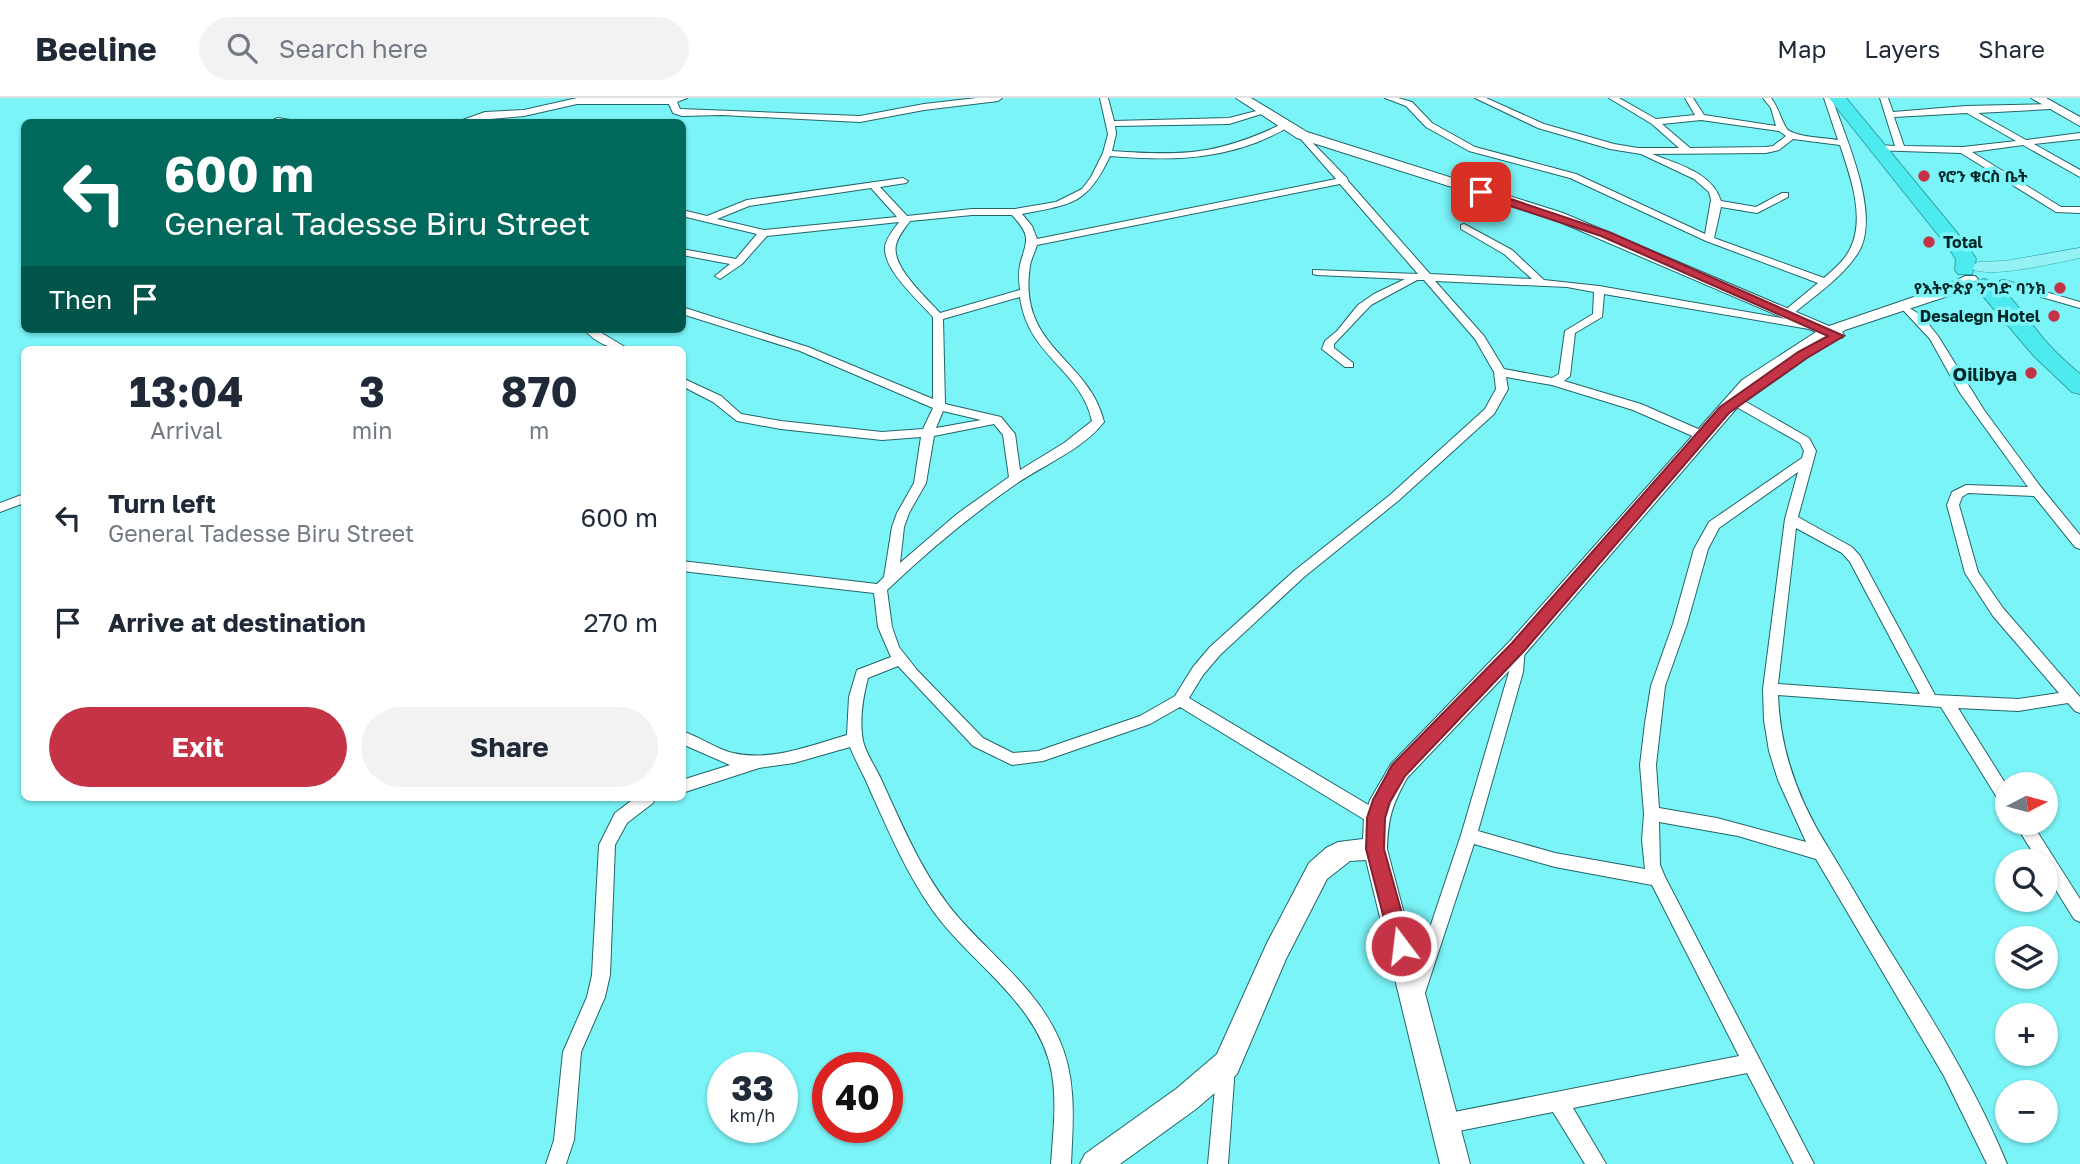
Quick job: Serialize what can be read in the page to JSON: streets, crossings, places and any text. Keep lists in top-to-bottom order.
{
  "places": [
    "የሮን ቁርስ ቤት",
    "Total",
    "የእትዮጵያ ንግድ ባንክ",
    "Desalegn Hotel",
    "Oilibya"
  ],
  "north": "right",
  "page": {
    "header": "Beeline",
    "search": "Search here",
    "nav": ["Map", "Layers", "Share"],
    "turn": ["600 m", "General Tadesse Biru Street"],
    "then": "Then",
    "eta": [
      "13:04",
      "Arrival",
      "3",
      "min",
      "870",
      "m"
    ],
    "list": [
      {
        "name": "Turn left",
        "note": "General Tadesse Biru Street",
        "value": "600 m"
      },
      {
        "name": "Arrive at destination",
        "value": "270 m"
      }
    ],
    "buttons": ["Exit", "Share"],
    "map_buttons": ["+", "−"],
    "speed": "33 km/h",
    "limit": "40"
  }
}
